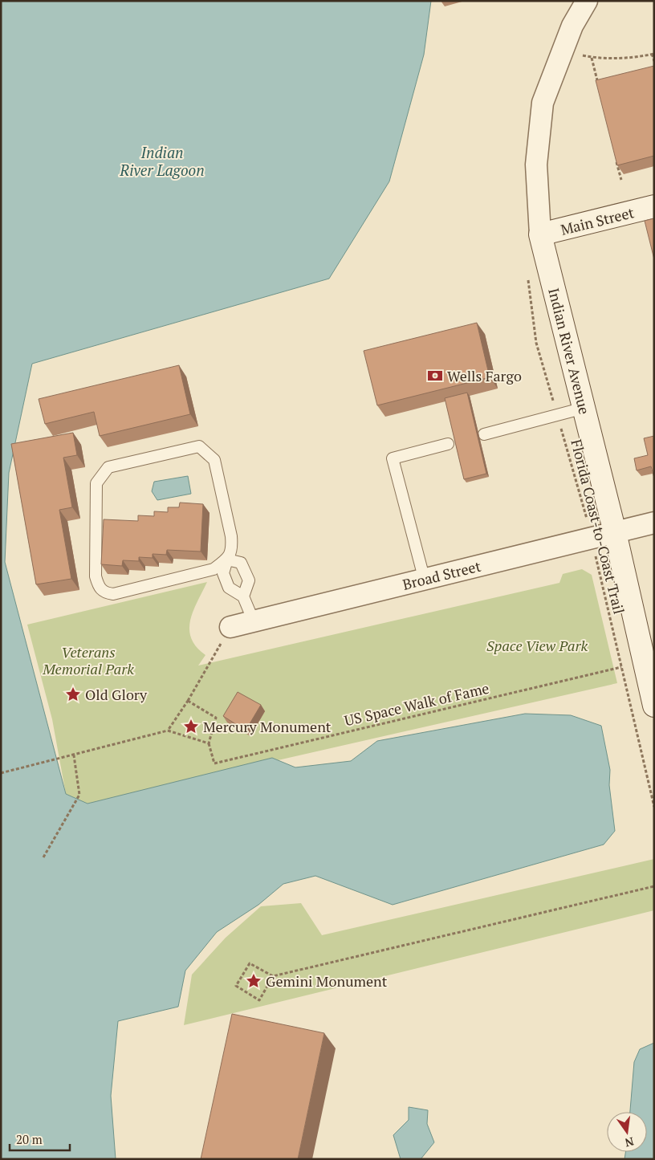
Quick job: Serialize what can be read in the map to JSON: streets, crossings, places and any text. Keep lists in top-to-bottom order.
{
  "streets": {
    "street": ["Main Street", "Indian River Avenue", "Broad Street"],
    "path": ["Florida Coast-to-Coast Trail", "US Space Walk of Fame"]
  },
  "crossings": [
    ["Main Street", "Indian River Avenue"],
    ["Indian River Avenue", "Broad Street"],
    ["Florida Coast-to-Coast Trail", "Broad Street"],
    ["Florida Coast-to-Coast Trail", "US Space Walk of Fame"]
  ],
  "water": ["Indian River Lagoon"],
  "parks": ["Space View Park", "Veterans Memorial Park"],
  "places": {
    "bank": ["Wells Fargo"],
    "place": ["Old Glory", "Mercury Monument", "Gemini Monument"]
  },
  "scale_bar": "20 m",
  "north": "bottom"
}
